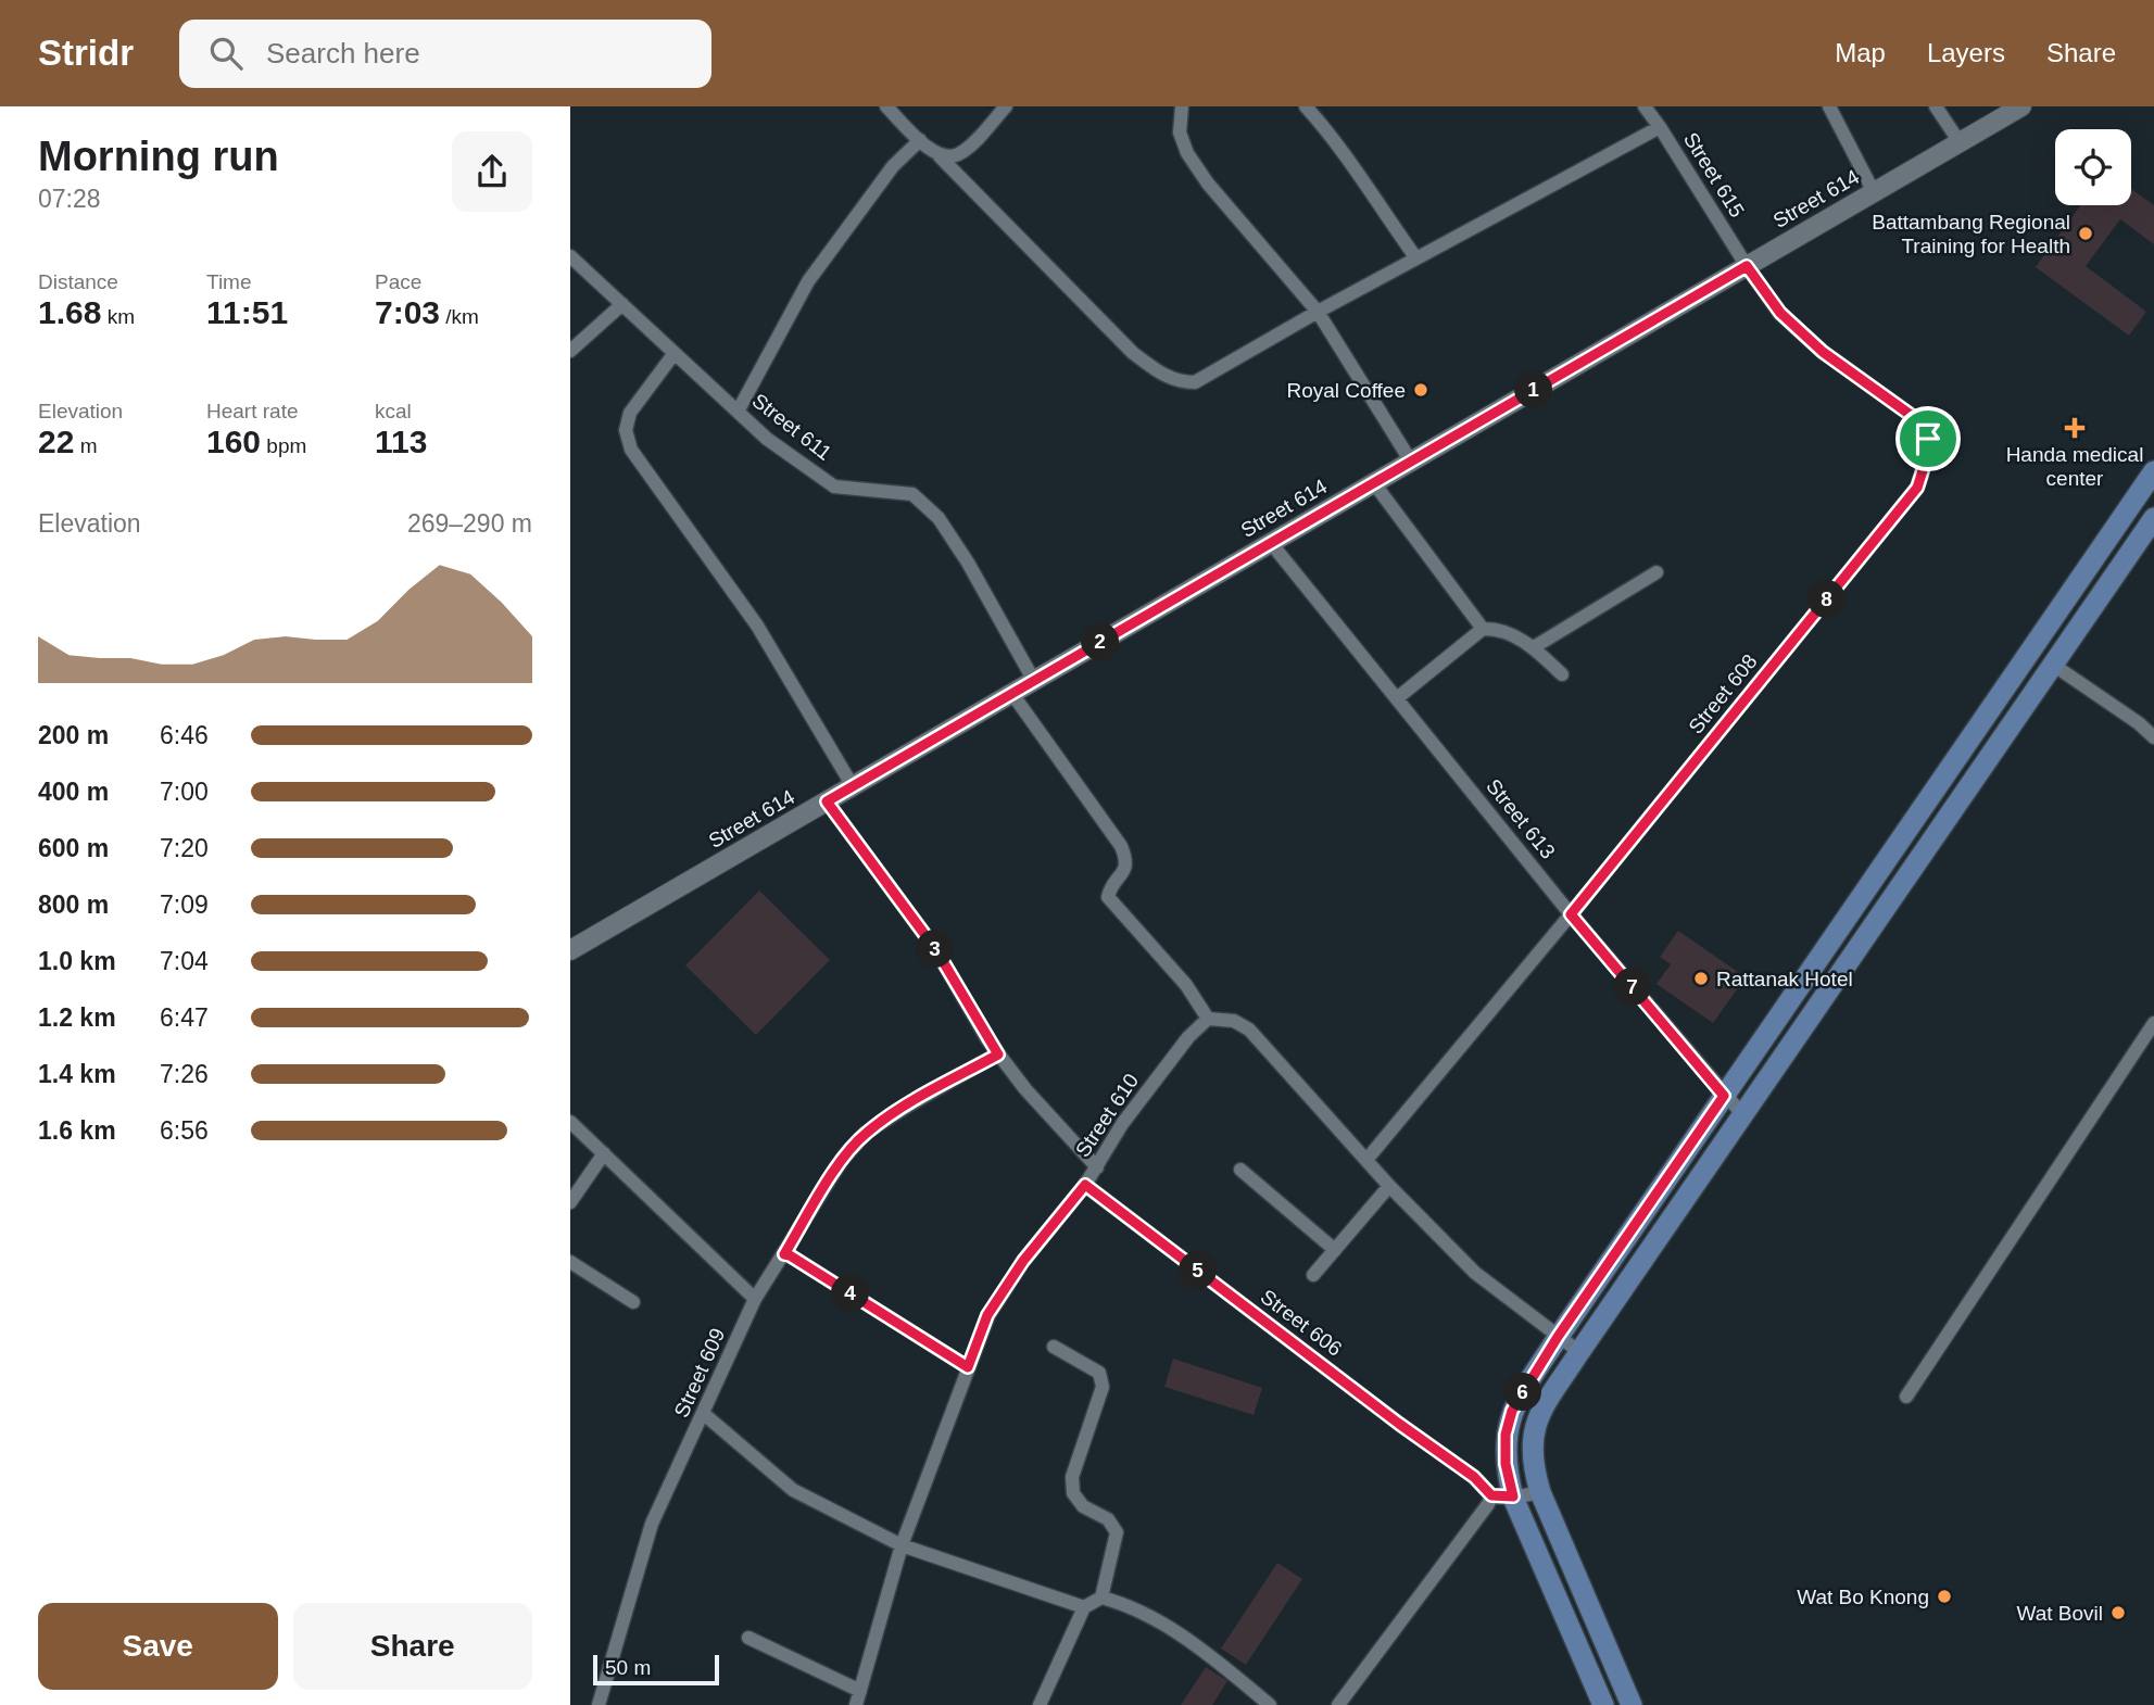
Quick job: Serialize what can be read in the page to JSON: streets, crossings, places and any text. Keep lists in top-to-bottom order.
{
  "streets": {
    "street": [
      "Street 615",
      "Street 614",
      "Street 611",
      "Street 608",
      "Street 613",
      "Street 610",
      "Street 606",
      "Street 609"
    ]
  },
  "crossings": [
    ["Street 615", "Street 614"],
    ["Street 615", "Street 608"],
    ["Street 614", "Street 611"],
    ["Street 614", "Street 608"],
    ["Street 614", "Street 613"],
    ["Street 608", "Street 613"],
    ["Street 610", "Street 606"]
  ],
  "places": {
    "other": [
      "Battambang Regional Training for Health",
      "Royal Coffee",
      "Rattanak Hotel",
      "Wat Bo Knong",
      "Wat Bovil"
    ],
    "health": ["Handa medical center"]
  },
  "scale_bar": "50 m",
  "page": {
    "header": "Stridr",
    "search": "Search here",
    "nav": ["Map", "Layers", "Share"],
    "heading": ["Morning run", "07:28"],
    "stats": [
      ["Distance", "1.68 km"],
      ["Time", "11:51"],
      ["Pace", "7:03 /km"],
      ["Elevation", "22 m"],
      ["Heart rate", "160 bpm"],
      ["kcal", "113"]
    ],
    "pins": [
      "1",
      "8",
      "2",
      "3",
      "7",
      "5",
      "4",
      "6"
    ],
    "chart": ["Elevation", "269–290 m"],
    "list": [
      {
        "name": "200 m",
        "note": "6:46"
      },
      {
        "name": "400 m",
        "note": "7:00"
      },
      {
        "name": "600 m",
        "note": "7:20"
      },
      {
        "name": "800 m",
        "note": "7:09"
      },
      {
        "name": "1.0 km",
        "note": "7:04"
      },
      {
        "name": "1.2 km",
        "note": "6:47"
      },
      {
        "name": "1.4 km",
        "note": "7:26"
      },
      {
        "name": "1.6 km",
        "note": "6:56"
      }
    ],
    "buttons": ["Save", "Share"],
    "scale": "50 m"
  }
}
